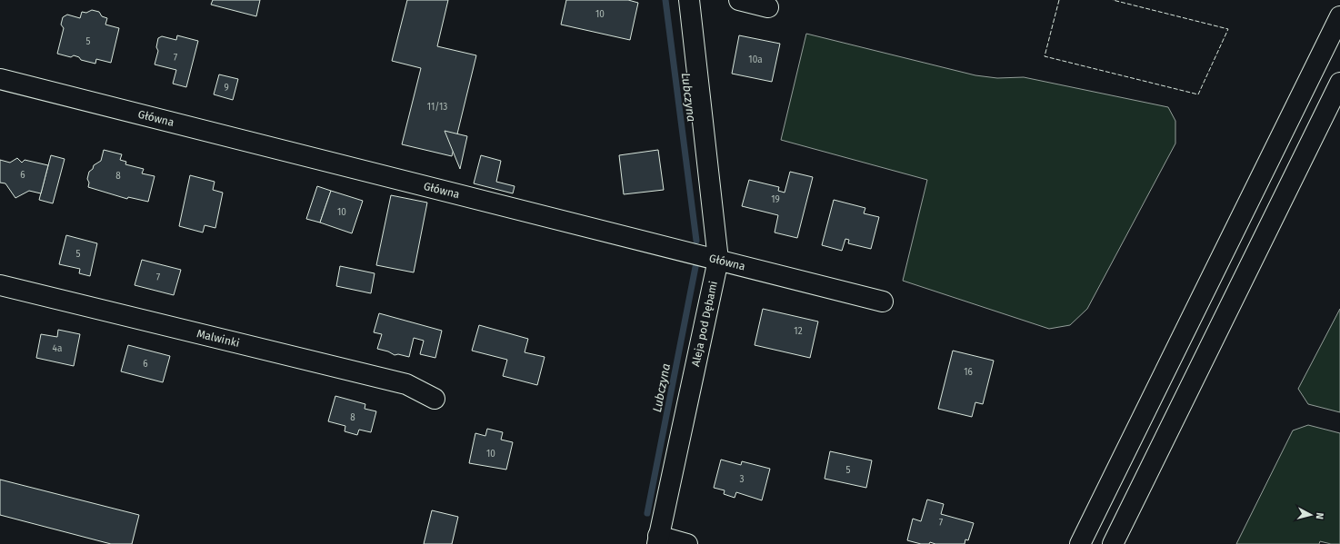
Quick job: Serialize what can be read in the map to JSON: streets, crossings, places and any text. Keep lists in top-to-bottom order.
{
  "streets": {
    "street": ["Główna", "Aleja pod Dębami", "Malwinki"]
  },
  "crossings": [
    ["Główna", "Aleja pod Dębami"]
  ],
  "water": ["Lubczyna"],
  "house_numbers": [
    "10",
    "5",
    "7",
    "10a",
    "9",
    "11/13",
    "6",
    "8",
    "19",
    "10",
    "5",
    "7",
    "12",
    "4a",
    "6",
    "16",
    "8",
    "10",
    "5",
    "3",
    "7"
  ],
  "north": "right"
}
